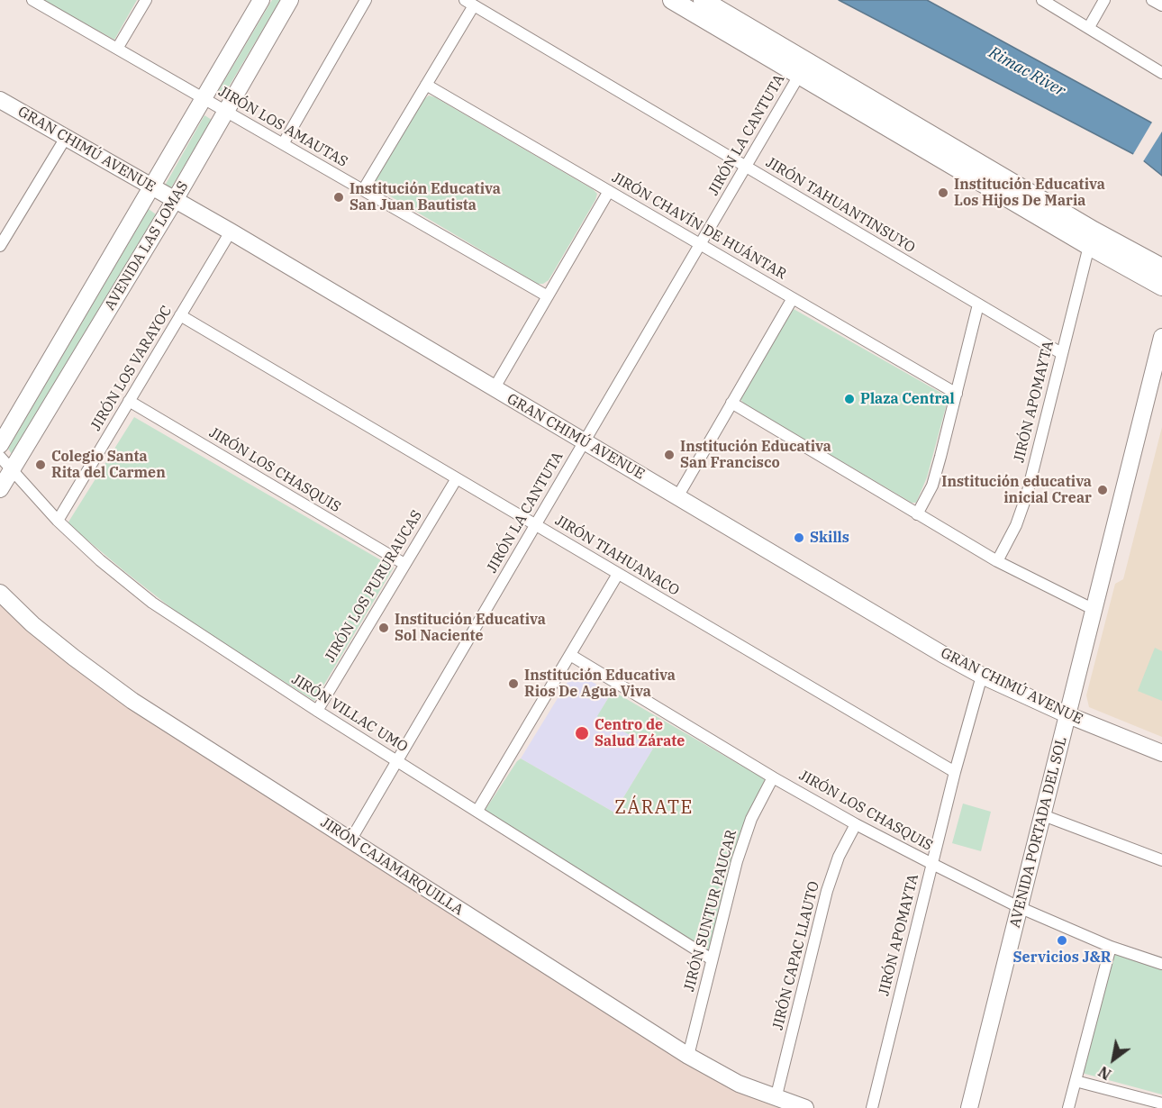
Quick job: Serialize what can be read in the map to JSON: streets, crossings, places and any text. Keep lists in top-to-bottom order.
{
  "streets": {
    "street": [
      "JIRÓN LOS AMAUTAS",
      "JIRÓN LA CANTUTA",
      "GRAN CHIMÚ AVENUE",
      "JIRÓN TAHUANTINSUYO",
      "JIRÓN CHAVÍN DE HUÁNTAR",
      "AVENIDA LAS LOMAS",
      "JIRÓN LOS VARAYOC",
      "JIRÓN APOMAYTA",
      "JIRÓN LOS CHASQUIS",
      "JIRÓN TIAHUANACO",
      "JIRÓN LOS PURURAUCAS",
      "JIRÓN VILLAC UMO",
      "AVENIDA PORTADA DEL SOL",
      "JIRÓN CAJAMARQUILLA",
      "JIRÓN SUNTUR PAUCAR",
      "JIRÓN CAPAC LLAUTO"
    ]
  },
  "crossings": [
    ["JIRÓN LOS AMAUTAS", "AVENIDA LAS LOMAS"],
    ["JIRÓN LA CANTUTA", "GRAN CHIMÚ AVENUE"],
    ["JIRÓN LA CANTUTA", "JIRÓN TAHUANTINSUYO"],
    ["JIRÓN LA CANTUTA", "JIRÓN CHAVÍN DE HUÁNTAR"],
    ["JIRÓN LA CANTUTA", "JIRÓN TIAHUANACO"],
    ["JIRÓN LA CANTUTA", "JIRÓN VILLAC UMO"],
    ["JIRÓN LA CANTUTA", "JIRÓN CAJAMARQUILLA"],
    ["GRAN CHIMÚ AVENUE", "AVENIDA LAS LOMAS"],
    ["GRAN CHIMÚ AVENUE", "JIRÓN LOS VARAYOC"],
    ["GRAN CHIMÚ AVENUE", "JIRÓN APOMAYTA"],
    ["GRAN CHIMÚ AVENUE", "AVENIDA PORTADA DEL SOL"],
    ["JIRÓN TAHUANTINSUYO", "JIRÓN APOMAYTA"],
    ["AVENIDA LAS LOMAS", "JIRÓN VILLAC UMO"],
    ["JIRÓN LOS VARAYOC", "JIRÓN LOS CHASQUIS"],
    ["JIRÓN LOS VARAYOC", "JIRÓN TIAHUANACO"],
    ["JIRÓN LOS VARAYOC", "JIRÓN VILLAC UMO"],
    ["JIRÓN APOMAYTA", "JIRÓN LOS CHASQUIS"],
    ["JIRÓN APOMAYTA", "JIRÓN TIAHUANACO"],
    ["JIRÓN LOS CHASQUIS", "JIRÓN LOS PURURAUCAS"],
    ["JIRÓN LOS CHASQUIS", "AVENIDA PORTADA DEL SOL"],
    ["JIRÓN LOS CHASQUIS", "JIRÓN SUNTUR PAUCAR"],
    ["JIRÓN LOS CHASQUIS", "JIRÓN CAPAC LLAUTO"],
    ["JIRÓN TIAHUANACO", "JIRÓN LOS PURURAUCAS"],
    ["JIRÓN LOS PURURAUCAS", "JIRÓN VILLAC UMO"],
    ["JIRÓN VILLAC UMO", "JIRÓN SUNTUR PAUCAR"],
    ["JIRÓN CAJAMARQUILLA", "JIRÓN SUNTUR PAUCAR"],
    ["JIRÓN CAJAMARQUILLA", "JIRÓN CAPAC LLAUTO"]
  ],
  "districts": ["ZÁRATE"],
  "water": ["Rimac River"],
  "places": [
    "Institución Educativa Los Hijos De Maria",
    "Institución Educativa San Juan Bautista",
    "Plaza Central",
    "Institución Educativa San Francisco",
    "Colegio Santa Rita del Carmen",
    "Institución educativa inicial Crear",
    "Skills",
    "Institución Educativa Sol Naciente",
    "Institución Educativa Rios De Agua Viva",
    "Centro de Salud Zárate",
    "Servicios J&R"
  ],
  "north": "bottom left"
}
